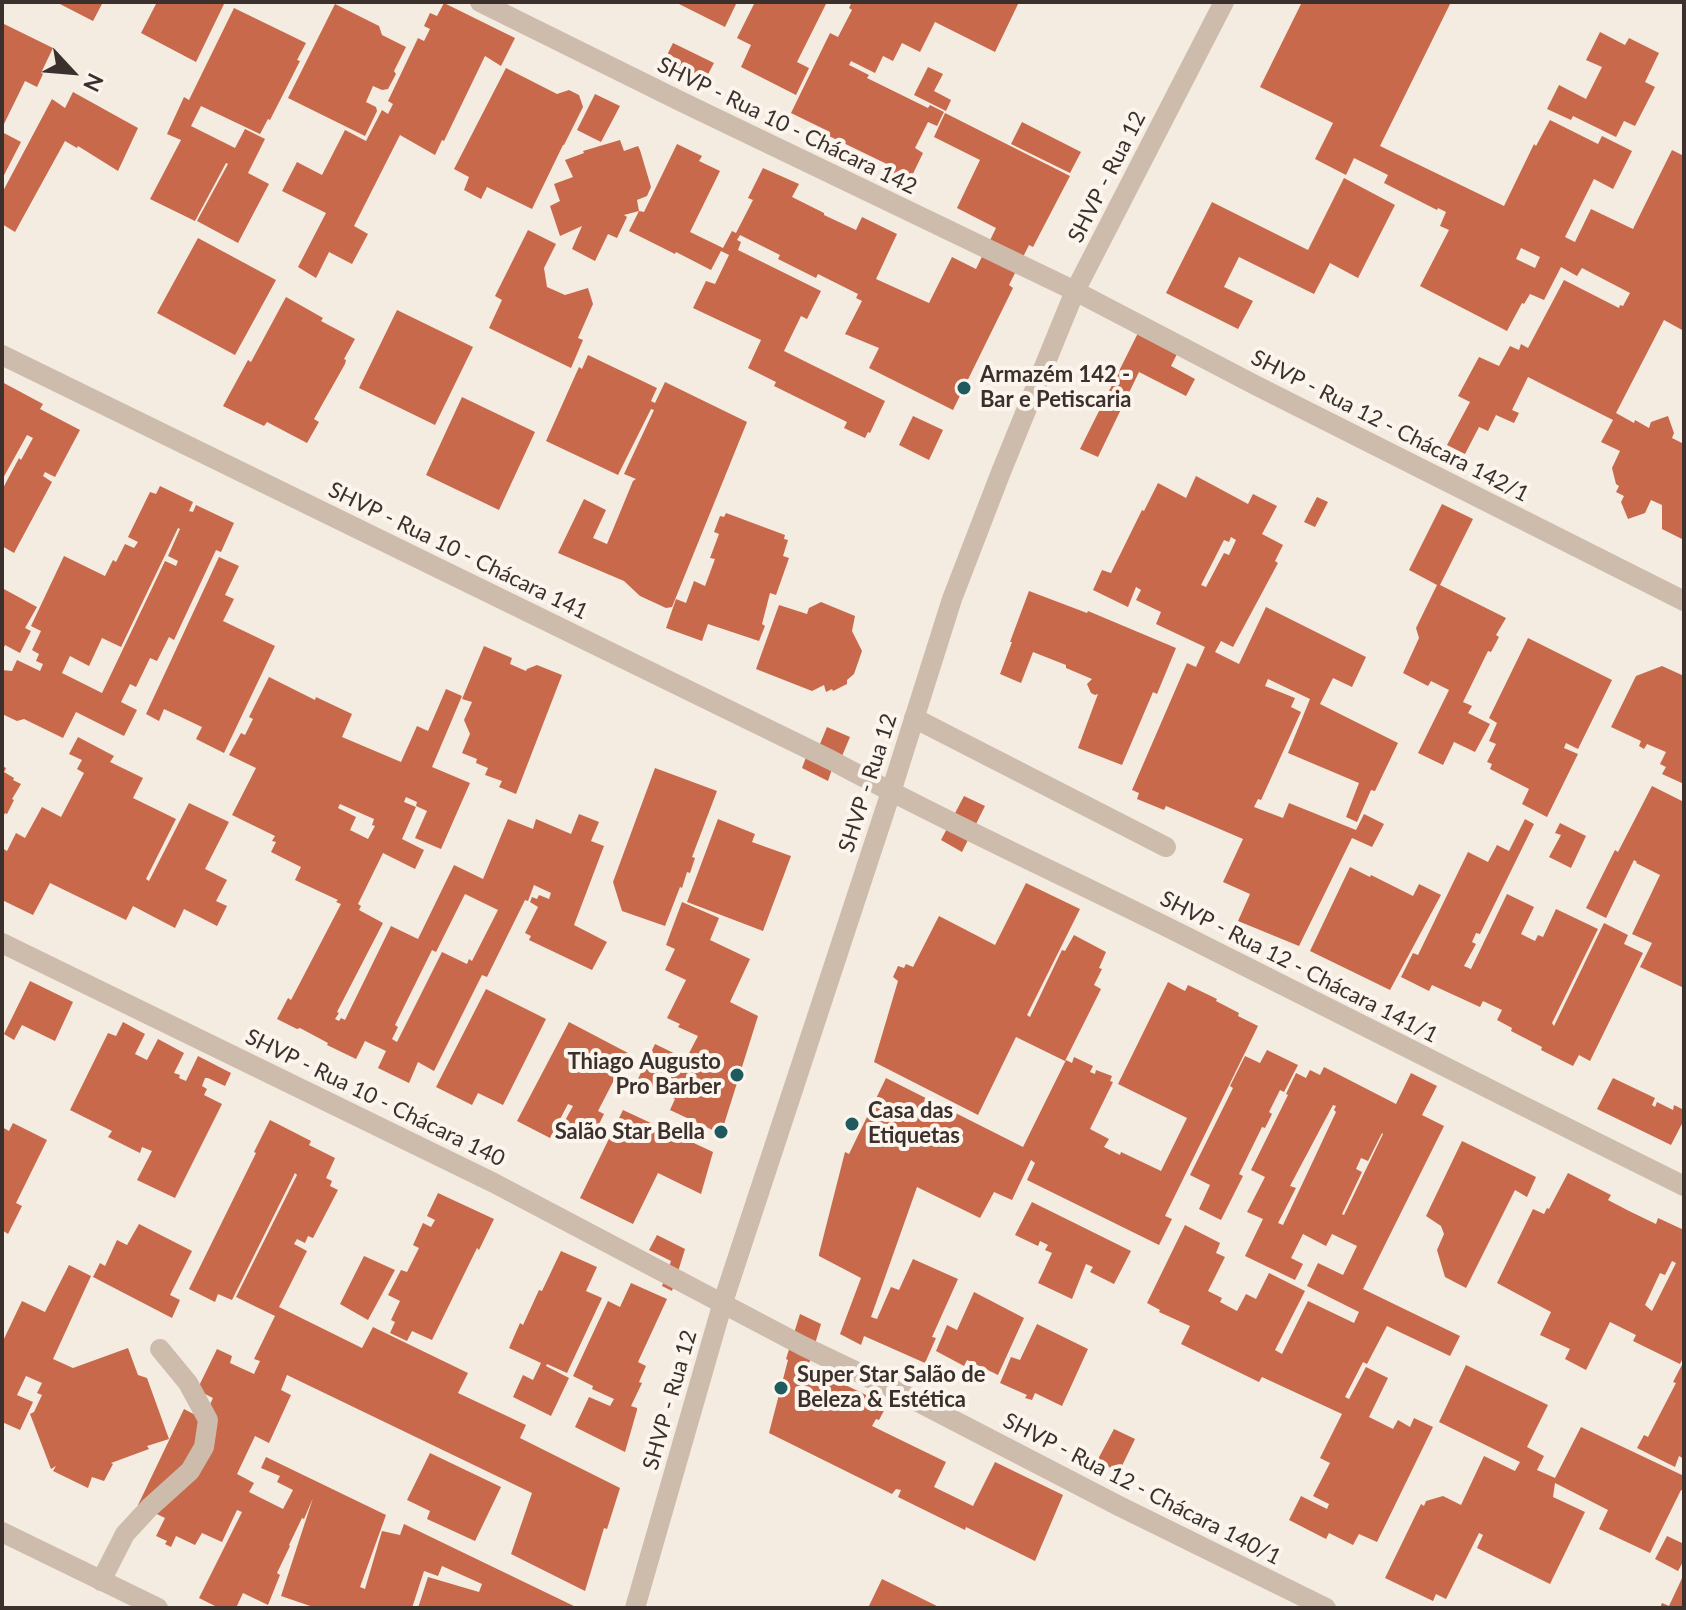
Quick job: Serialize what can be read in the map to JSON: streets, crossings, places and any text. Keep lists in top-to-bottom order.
{
  "streets": {
    "street": [
      "SHVP - Rua 10 - Chácara 142",
      "SHVP - Rua 12",
      "SHVP - Rua 12 - Chácara 142/1",
      "SHVP - Rua 10 - Chácara 141",
      "SHVP - Rua 12 - Chácara 141/1",
      "SHVP - Rua 10 - Chácara 140",
      "SHVP - Rua 12 - Chácara 140/1"
    ]
  },
  "crossings": [
    ["SHVP - Rua 10 - Chácara 142", "SHVP - Rua 12"],
    ["SHVP - Rua 10 - Chácara 142", "SHVP - Rua 12 - Chácara 142/1"],
    ["SHVP - Rua 12", "SHVP - Rua 12 - Chácara 142/1"],
    ["SHVP - Rua 12", "SHVP - Rua 10 - Chácara 141"],
    ["SHVP - Rua 12", "SHVP - Rua 12 - Chácara 141/1"],
    ["SHVP - Rua 12", "SHVP - Rua 10 - Chácara 140"],
    ["SHVP - Rua 12", "SHVP - Rua 12 - Chácara 140/1"],
    ["SHVP - Rua 10 - Chácara 141", "SHVP - Rua 12 - Chácara 141/1"],
    ["SHVP - Rua 10 - Chácara 140", "SHVP - Rua 12 - Chácara 140/1"]
  ],
  "places": [
    "Armazém 142 - Bar e Petiscaria",
    "Thiago Augusto Pro Barber",
    "Casa das Etiquetas",
    "Salão Star Bella",
    "Super Star Salão de Beleza & Estética"
  ],
  "north": "bottom right"
}
